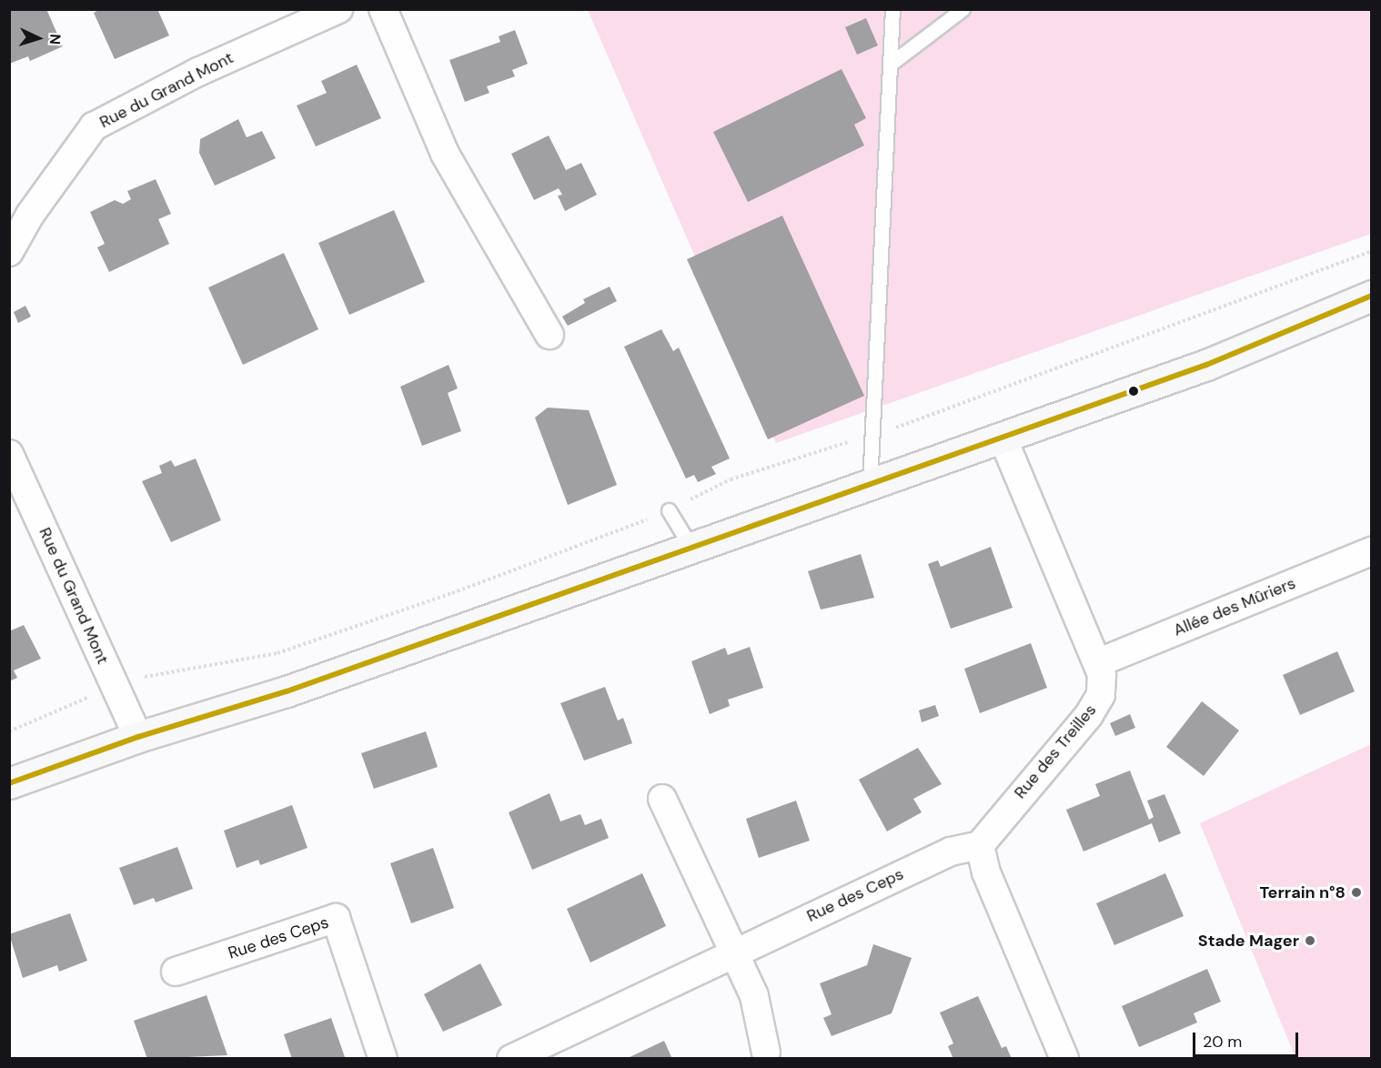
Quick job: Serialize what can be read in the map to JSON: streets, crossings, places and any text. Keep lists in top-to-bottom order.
{
  "streets": {
    "street": [
      "Rue du Grand Mont",
      "Allée des Mûriers",
      "Rue des Treilles",
      "Rue des Ceps"
    ]
  },
  "crossings": [
    ["Allée des Mûriers", "Rue des Treilles"],
    ["Rue des Treilles", "Rue des Ceps"]
  ],
  "places": ["Terrain n°8", "Stade Mager"],
  "scale_bar": "20 m",
  "north": "right"
}
